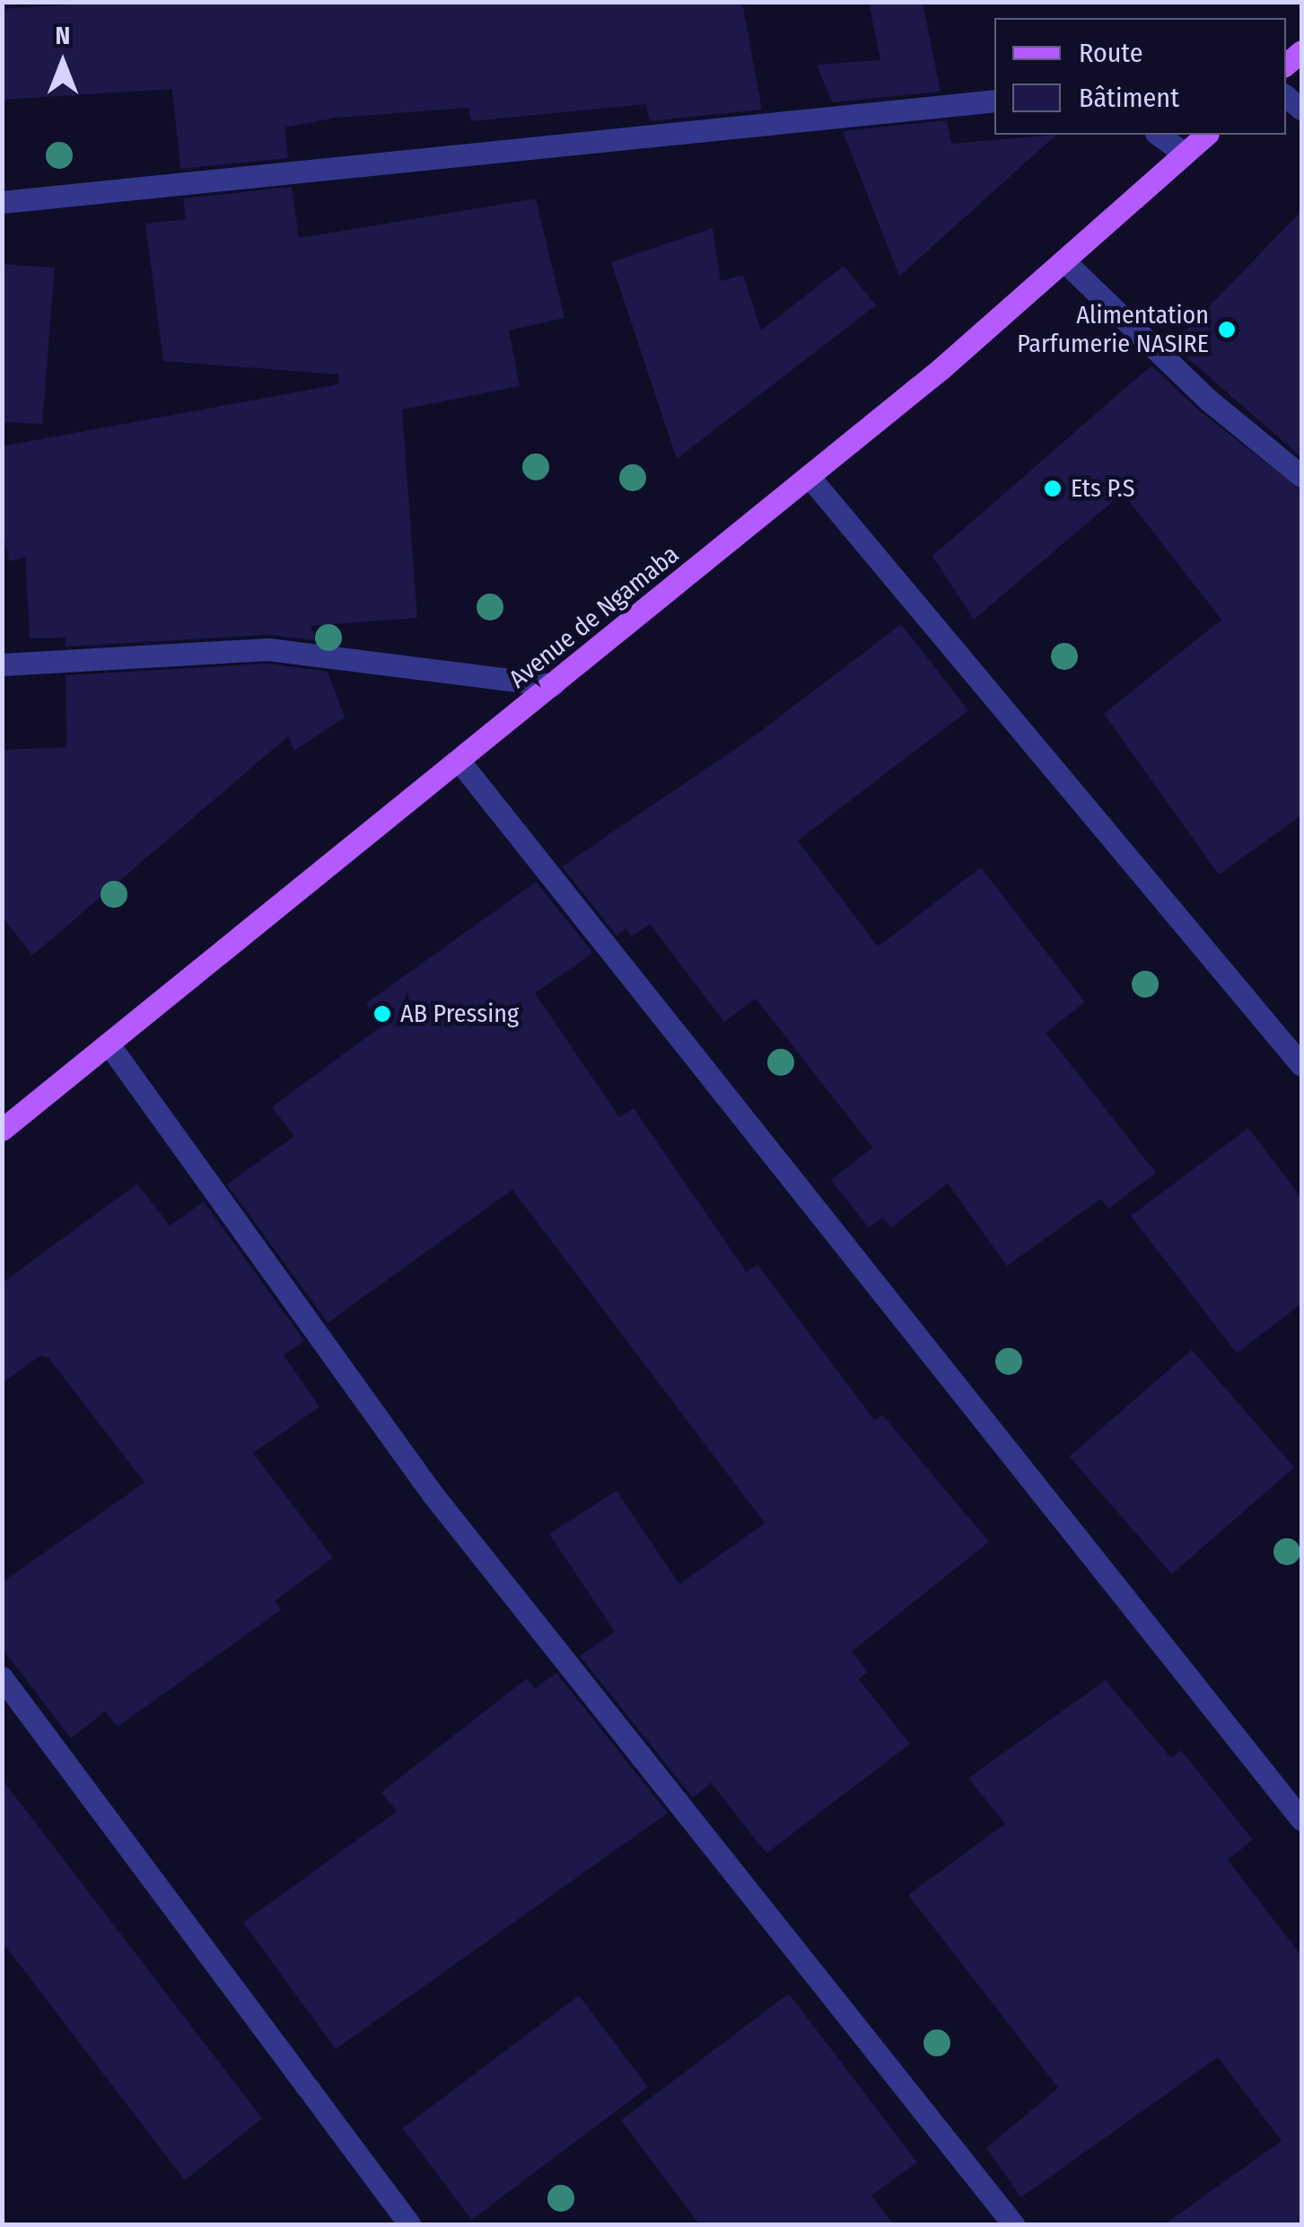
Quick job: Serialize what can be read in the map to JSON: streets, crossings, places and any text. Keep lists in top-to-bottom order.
{
  "streets": {
    "main road": ["Avenue de Ngamaba"]
  },
  "places": ["Alimentation Parfumerie NASIRE", "Ets P.S", "AB Pressing"],
  "legend": ["Route", "Bâtiment"],
  "north": "top"
}
